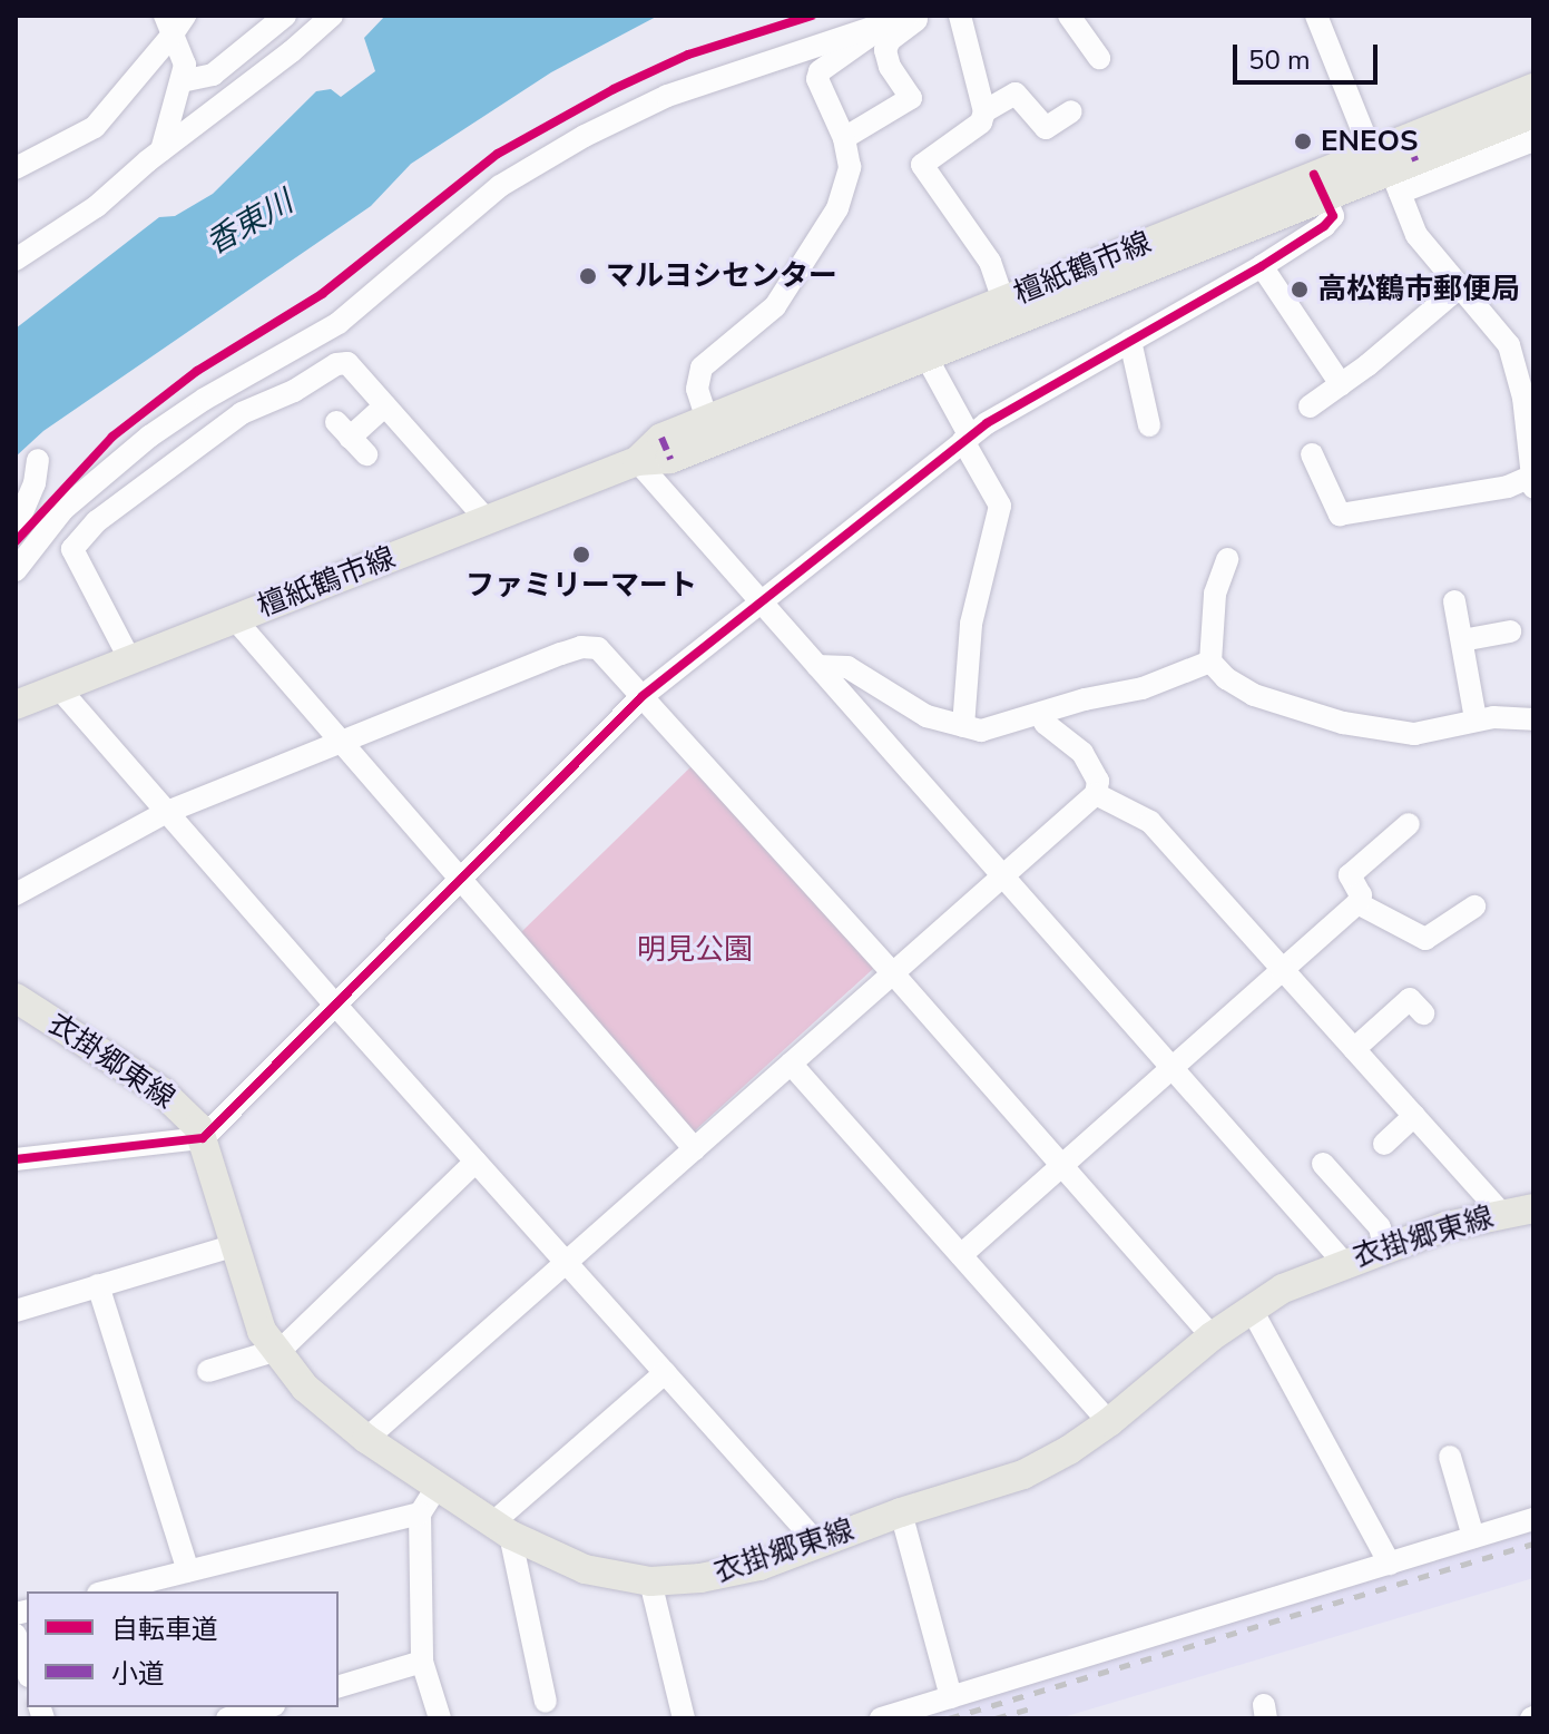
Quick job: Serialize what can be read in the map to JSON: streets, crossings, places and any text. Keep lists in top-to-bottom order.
{
  "streets": {
    "main road": ["檀紙鶴市線", "衣掛郷東線"]
  },
  "water": ["香東川"],
  "parks": ["明見公園"],
  "places": [
    "ENEOS",
    "マルヨシセンター",
    "高松鶴市郵便局",
    "ファミリーマート"
  ],
  "legend": ["自転車道", "小道"],
  "scale_bar": "50 m"
}
